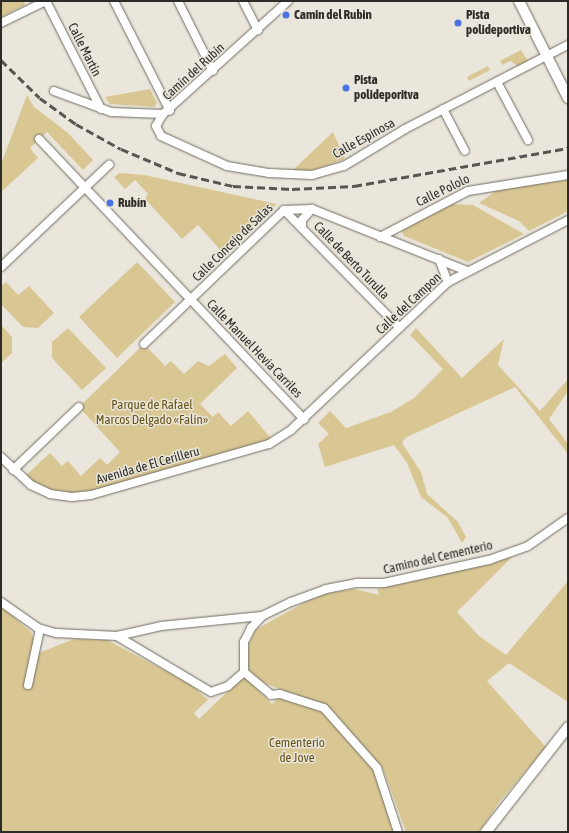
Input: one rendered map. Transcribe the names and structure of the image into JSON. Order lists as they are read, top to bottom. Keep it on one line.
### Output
{"streets":{"street":["Calle Martín","Camín del Rubín","Calle Espinosa","Calle Pololo","Calle Concejo de Salas","Calle de Berto Turulla","Calle del Campon","Calle Manuel Hevia Carriles","Avenida de El Cerilleru","Camino del Cementerio"]},"crossings":[["Calle Martín","Camín del Rubín"],["Camín del Rubín","Calle Espinosa"],["Calle Pololo","Calle Concejo de Salas"],["Calle Concejo de Salas","Calle de Berto Turulla"],["Calle Concejo de Salas","Calle del Campon"],["Calle Concejo de Salas","Calle Manuel Hevia Carriles"],["Calle de Berto Turulla","Calle del Campon"],["Calle del Campon","Calle Manuel Hevia Carriles"],["Calle del Campon","Avenida de El Cerilleru"],["Calle Manuel Hevia Carriles","Avenida de El Cerilleru"]],"parks":["Parque de Rafael Marcos Delgado «Falín»","Cementerio de Jove"],"places":["Camin del Rubin","Pista polideportiva","Pista polideporitva","Rubín"]}
